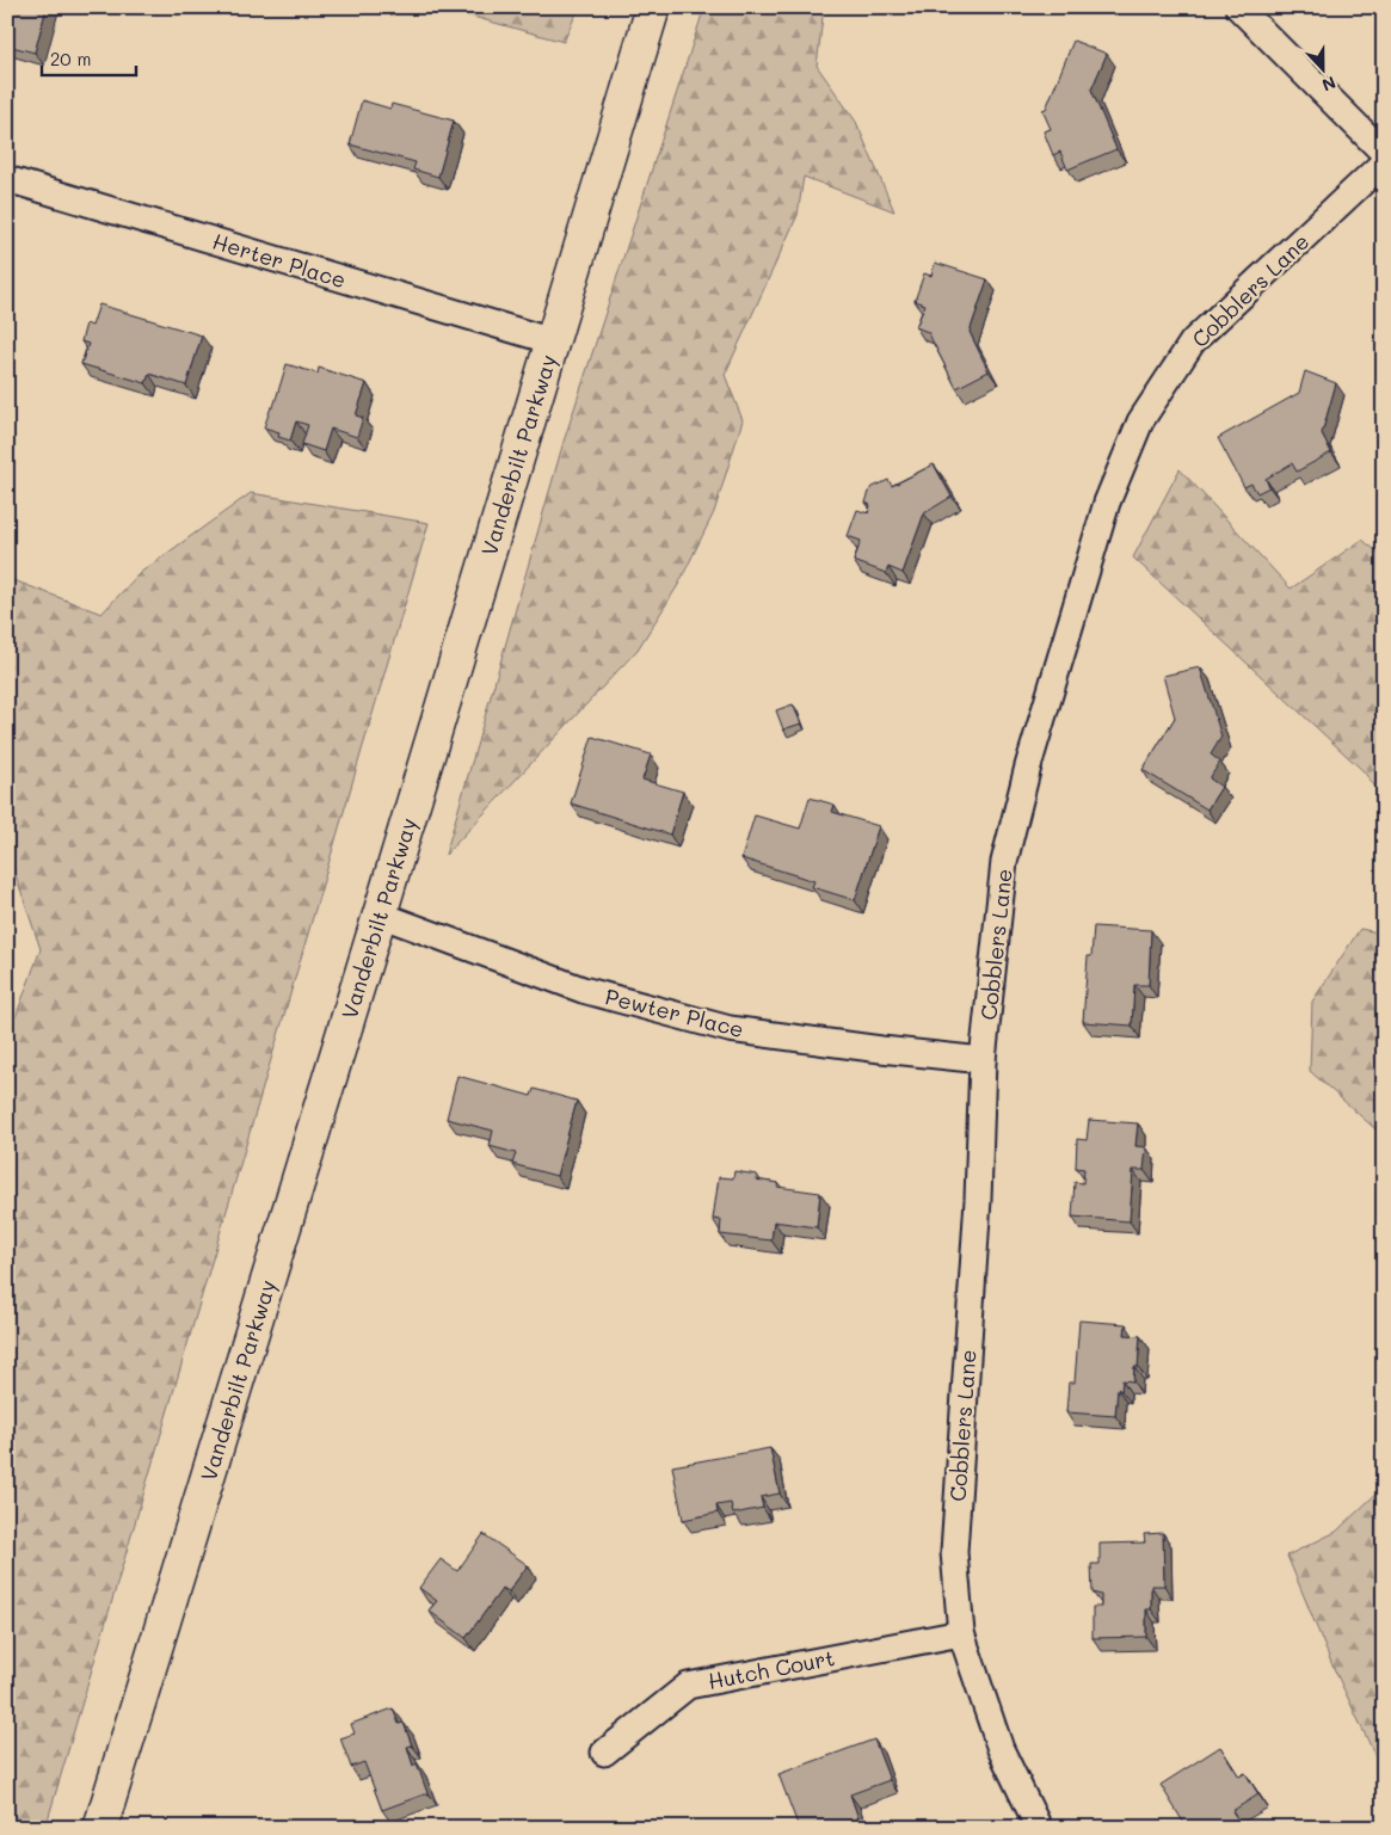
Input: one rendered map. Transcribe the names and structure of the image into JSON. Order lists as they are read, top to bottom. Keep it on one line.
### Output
{"streets":{"main road":["Vanderbilt Parkway"],"street":["Herter Place","Cobblers Lane","Pewter Place","Hutch Court"]},"crossings":[["Herter Place","Vanderbilt Parkway"],["Cobblers Lane","Pewter Place"],["Cobblers Lane","Hutch Court"],["Vanderbilt Parkway","Pewter Place"]],"scale_bar":"20 m","north":"bottom"}
